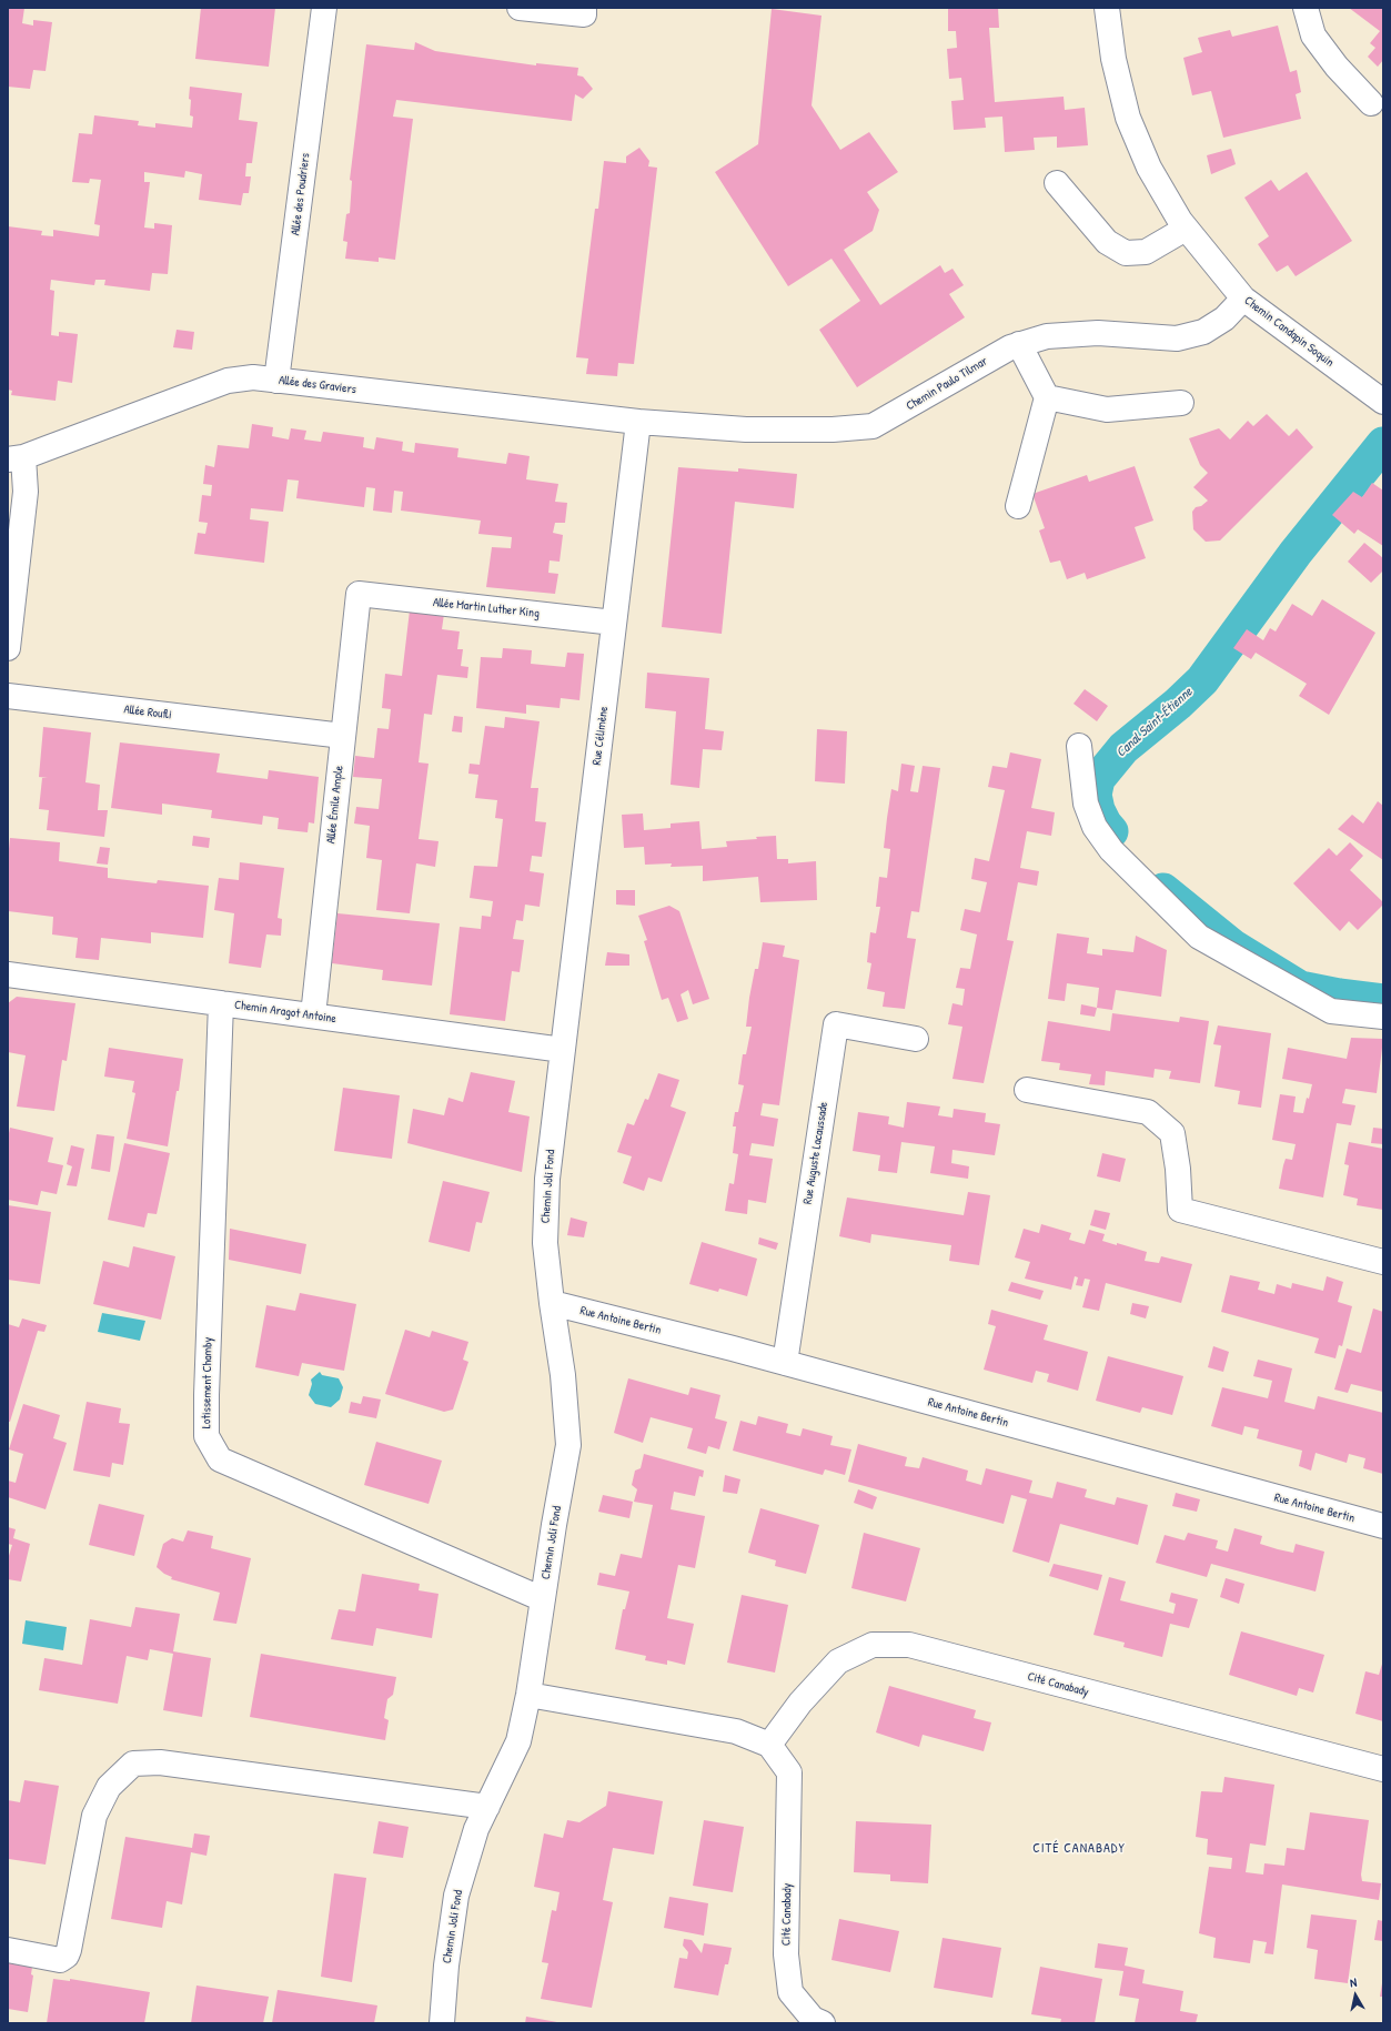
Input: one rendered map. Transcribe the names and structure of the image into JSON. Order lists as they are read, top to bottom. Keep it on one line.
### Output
{"streets":{"street":["Allée des Poudriers","Chemin Candapin Soquin","Chemin Paulo Tilmar","Allée des Graviers","Allée Martin Luther King","Allée Roufli","Rue Célimène","Allée Émile Ample","Chemin Aragot Antoine","Rue Auguste Lacaussade","Chemin Joli Fond","Rue Antoine Bertin","Lotissement Chamby","Cité Canabady"]},"crossings":[["Allée des Poudriers","Allée des Graviers"],["Chemin Candapin Soquin","Chemin Paulo Tilmar"],["Chemin Paulo Tilmar","Allée des Graviers"],["Chemin Paulo Tilmar","Rue Célimène"],["Allée des Graviers","Rue Célimène"],["Allée Martin Luther King","Rue Célimène"],["Allée Martin Luther King","Allée Émile Ample"],["Allée Roufli","Allée Émile Ample"],["Rue Célimène","Chemin Aragot Antoine"],["Rue Célimène","Chemin Joli Fond"],["Allée Émile Ample","Chemin Aragot Antoine"],["Chemin Aragot Antoine","Chemin Joli Fond"],["Chemin Aragot Antoine","Lotissement Chamby"],["Rue Auguste Lacaussade","Rue Antoine Bertin"],["Chemin Joli Fond","Rue Antoine Bertin"],["Chemin Joli Fond","Lotissement Chamby"]],"districts":["CITÉ CANABADY"],"water":["Canal Saint-Étienne"],"north":"top"}
